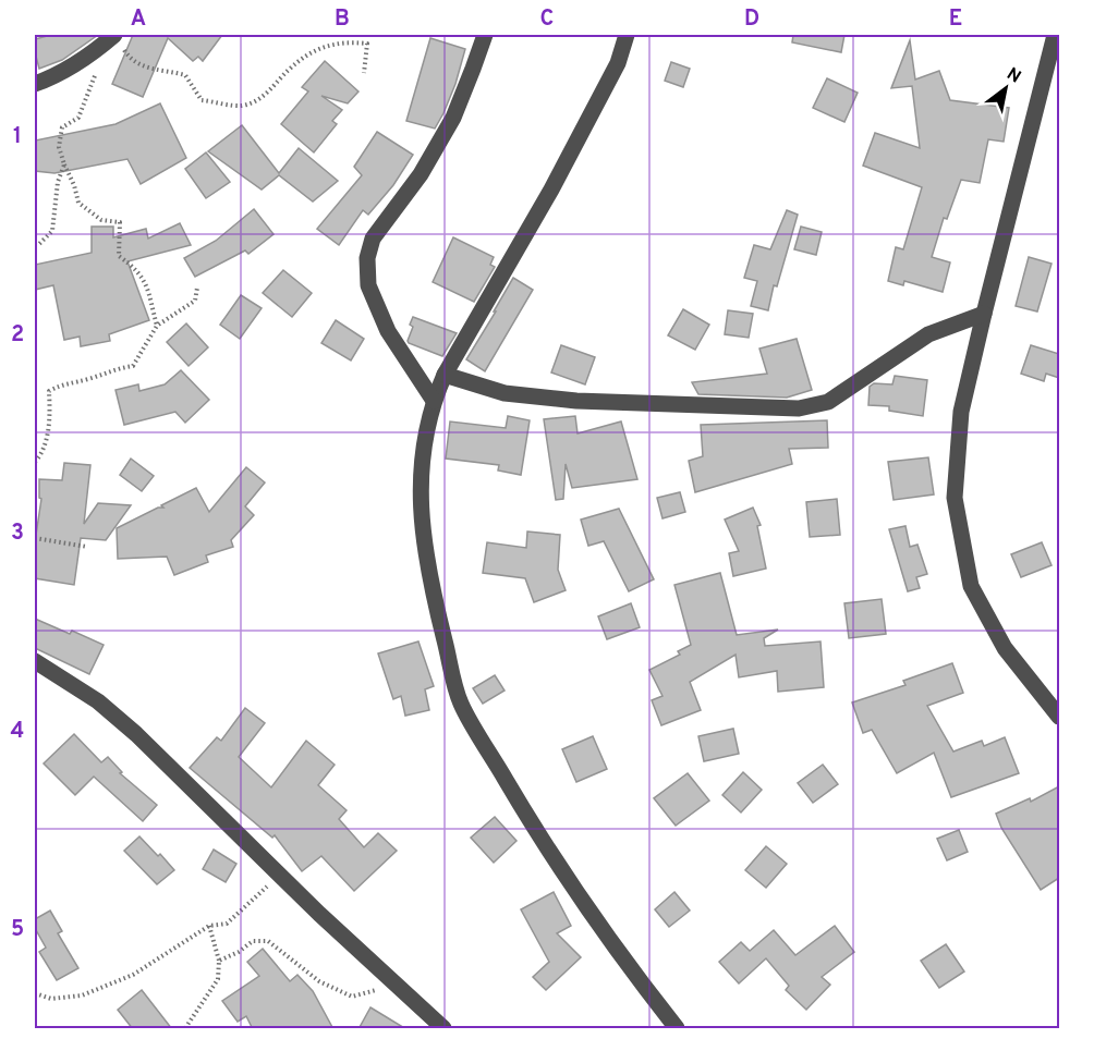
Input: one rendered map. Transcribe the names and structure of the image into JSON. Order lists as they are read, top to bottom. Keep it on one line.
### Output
{"north":"top right","grid":{"columns":["A","B","C","D","E"],"rows":["1","2","3","4","5"]}}
